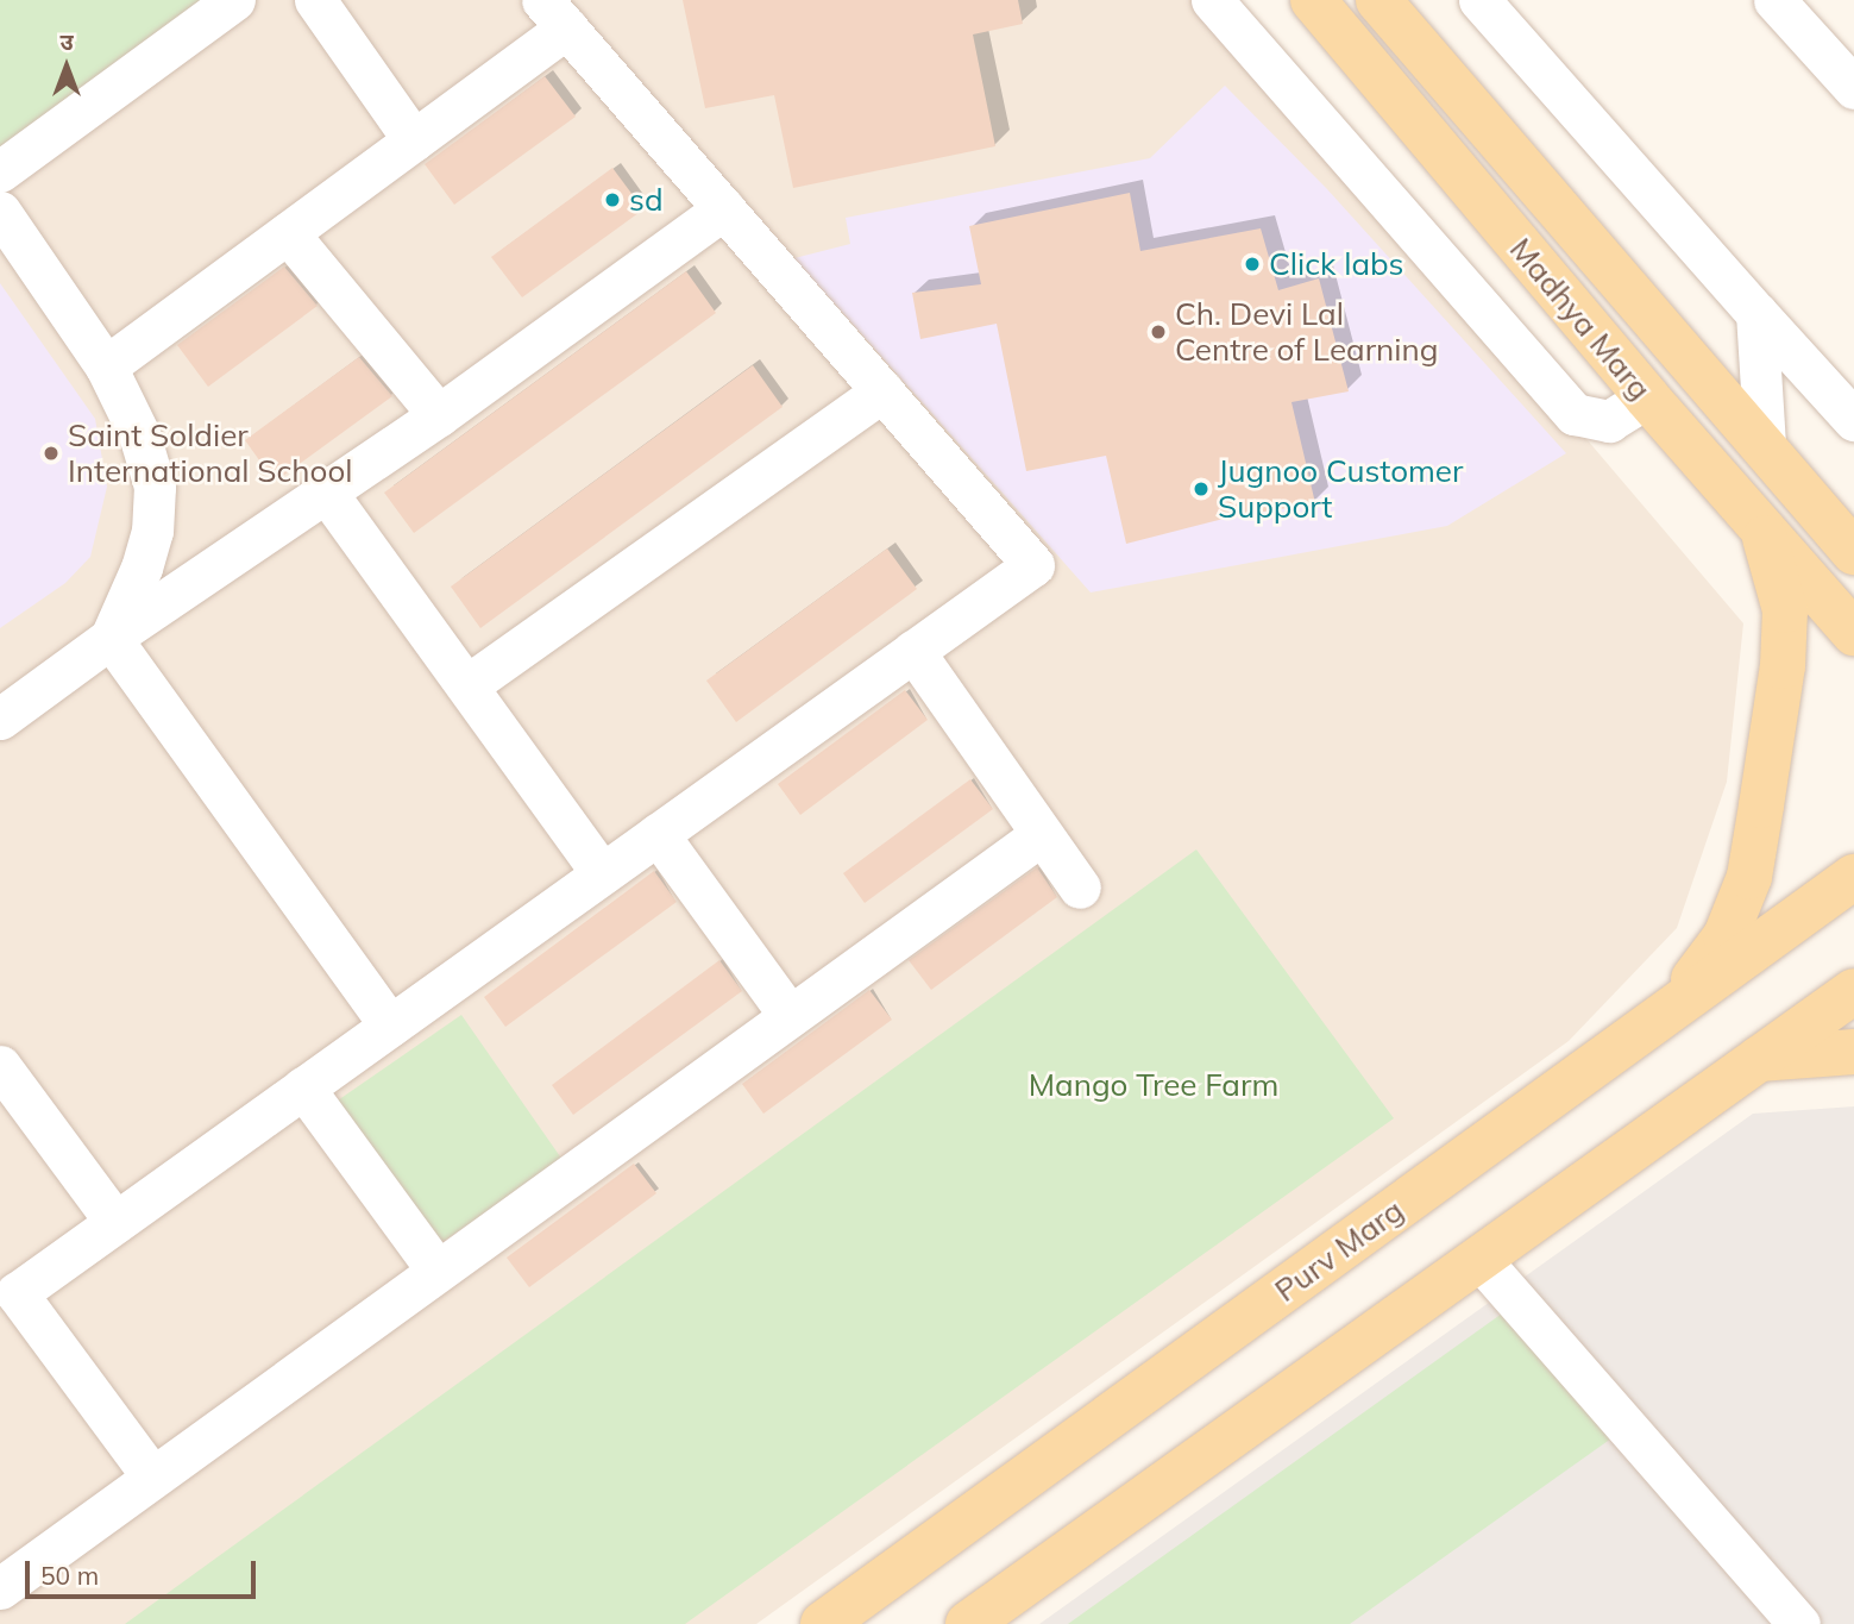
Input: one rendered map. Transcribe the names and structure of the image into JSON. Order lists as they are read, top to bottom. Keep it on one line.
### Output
{"streets":{"main road":["Madhya Marg","Purv Marg"]},"parks":["Mango Tree Farm"],"places":["sd","Click labs","Ch. Devi Lal Centre of Learning","Saint Soldier International School","Jugnoo Customer Support"],"scale_bar":"50 m","north":"top"}
